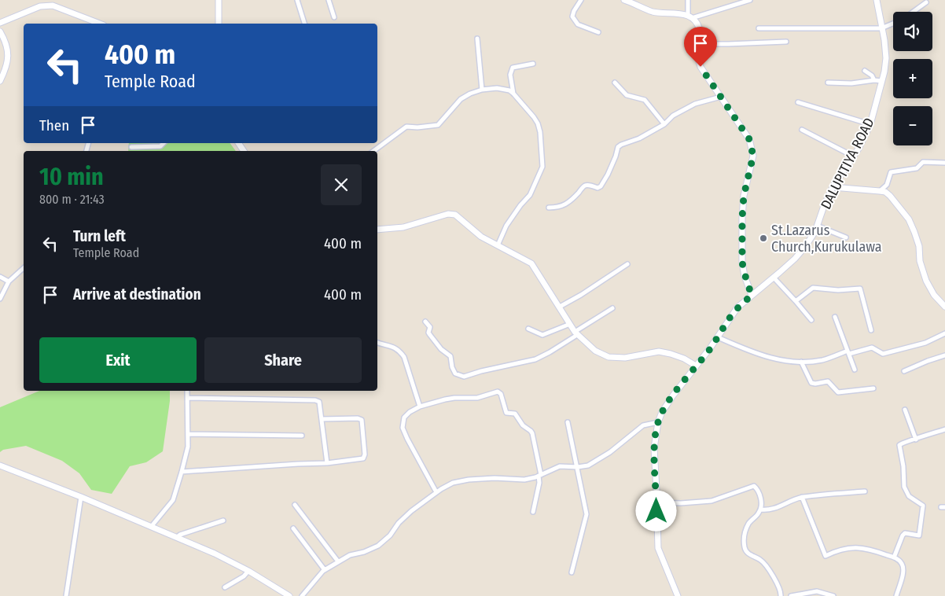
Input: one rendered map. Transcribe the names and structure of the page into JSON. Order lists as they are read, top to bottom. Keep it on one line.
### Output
{"streets":{"street":["DALUPITIYA ROAD"]},"places":["St.Lazarus Church,Kurukulawa"],"page":{"map_buttons":["+","−"],"turn":["400 m","Temple Road"],"then":"Then","heading":["10 min","800 m · 21:43"],"list":[{"name":"Turn left","note":"Temple Road","value":"400 m"},{"name":"Arrive at destination","value":"400 m"}],"buttons":["Exit","Share"]}}
